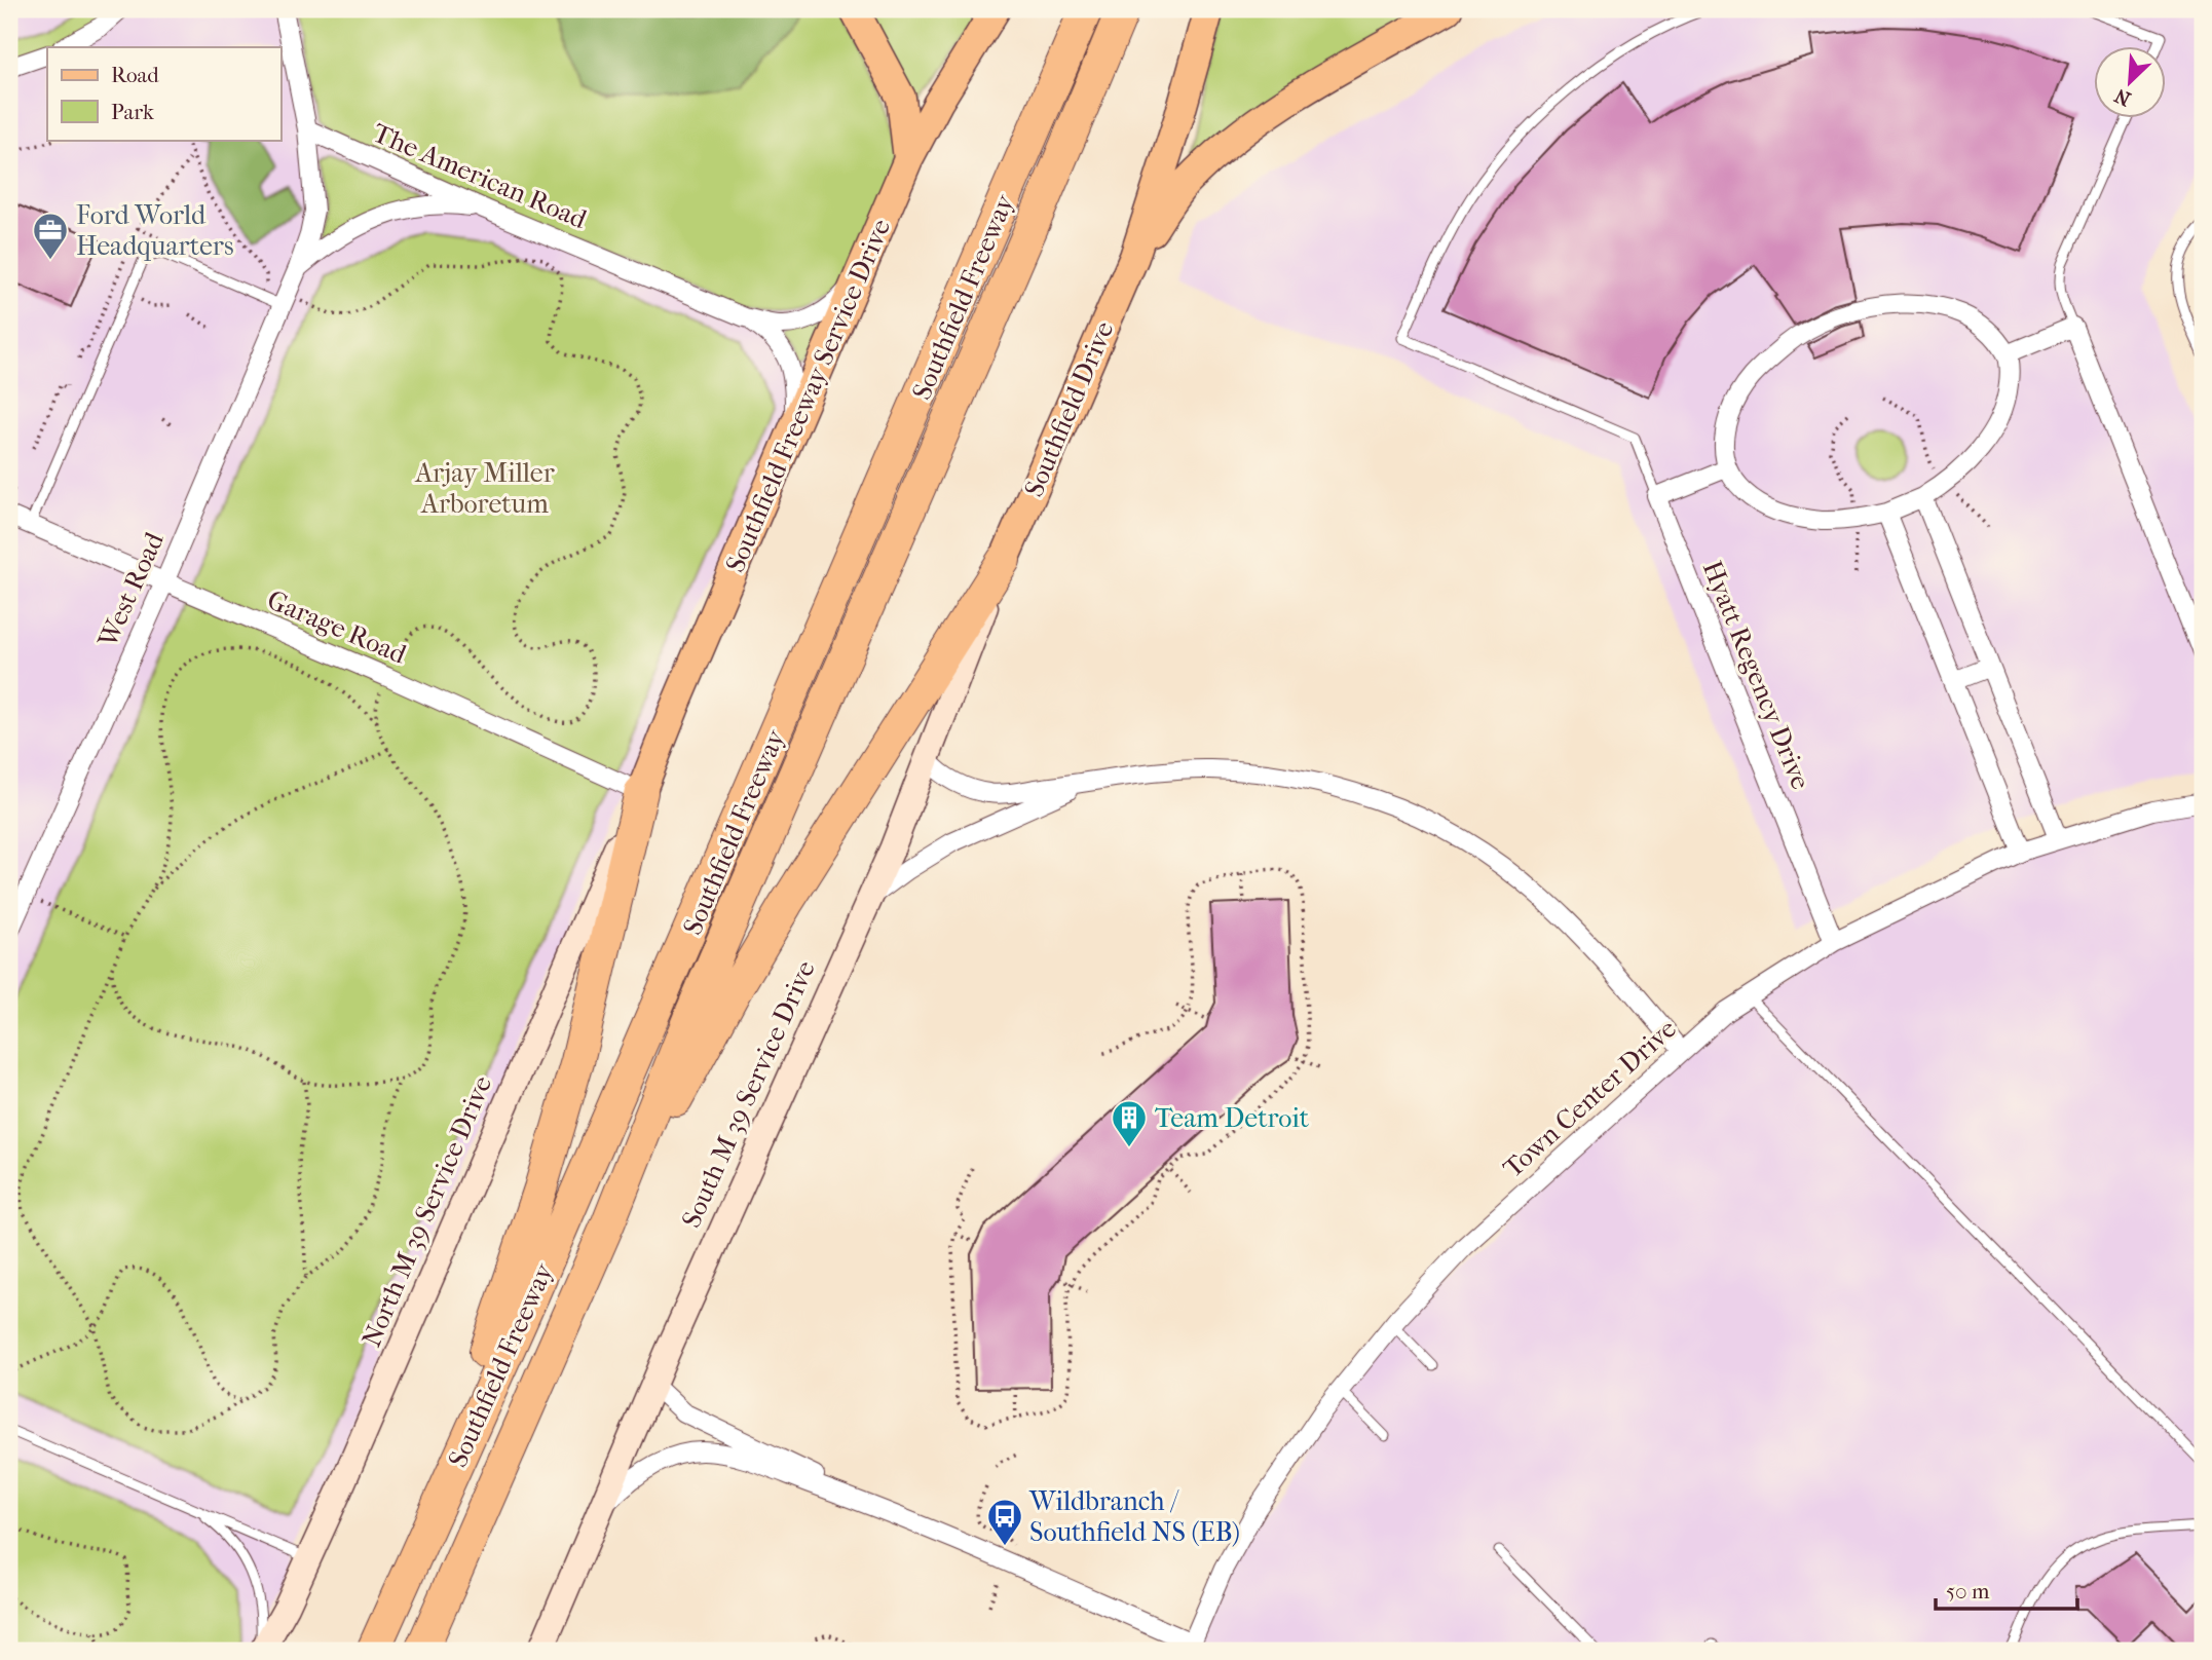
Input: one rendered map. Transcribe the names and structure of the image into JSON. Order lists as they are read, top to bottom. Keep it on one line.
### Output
{"streets":{"highway":["Southfield Freeway"],"main road":["Southfield Freeway Service Drive","Southfield Drive","South M 39 Service Drive","North M 39 Service Drive"],"street":["The American Road","West Road","Garage Road","Hyatt Regency Drive","Town Center Drive"]},"crossings":[["The American Road","Southfield Freeway Service Drive"],["The American Road","West Road"],["Southfield Freeway Service Drive","Garage Road"],["Southfield Freeway Service Drive","North M 39 Service Drive"],["Southfield Drive","South M 39 Service Drive"],["West Road","Garage Road"],["Garage Road","North M 39 Service Drive"],["Hyatt Regency Drive","Town Center Drive"]],"parks":["Arjay Miller Arboretum"],"places":{"office":["Ford World Headquarters"],"building":["Team Detroit"],"bus stop":["Wildbranch / Southfield NS (EB)"]},"legend":["Road","Park"],"scale_bar":"50 m","north":"bottom left"}
